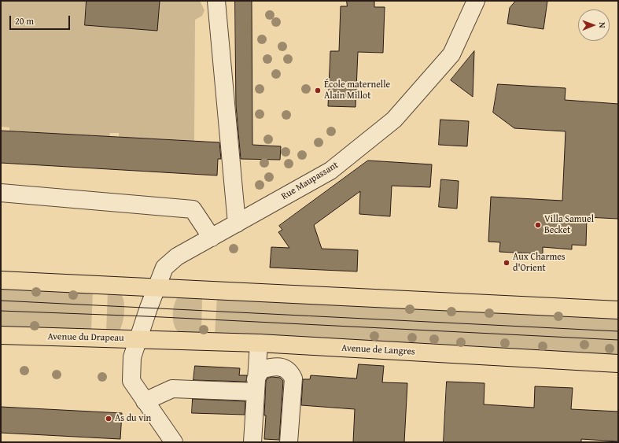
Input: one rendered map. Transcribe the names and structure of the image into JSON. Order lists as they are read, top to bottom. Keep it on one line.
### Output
{"streets":{"main road":["Avenue du Drapeau","Avenue de Langres"],"street":["Rue Maupassant"]},"crossings":[["Rue Maupassant","Avenue du Drapeau"],["Avenue du Drapeau","Avenue de Langres"]],"places":["École maternelle Alain Millot","Villa Samuel Becket","Aux Charmes d'Orient","As du vin"],"scale_bar":"20 m","north":"right"}
